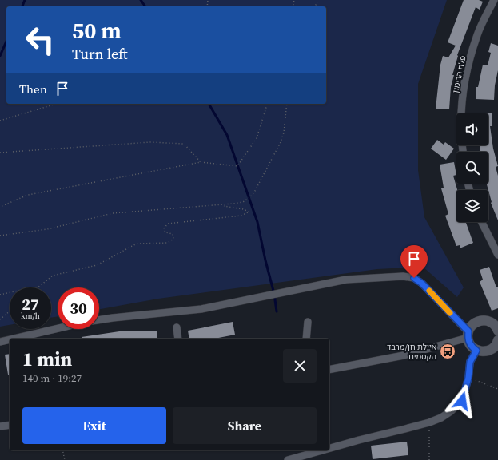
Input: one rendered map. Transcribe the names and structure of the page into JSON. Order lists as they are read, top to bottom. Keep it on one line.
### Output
{"streets":{"street":["פלח הרימון"]},"places":{"bus stop":["איילת חן/מרבד הקסמים"]},"page":{"turn":["50 m","Turn left"],"then":"Then","speed":"27 km/h","limit":"30","heading":["1 min","140 m · 19:27"],"buttons":["Exit","Share"]}}
